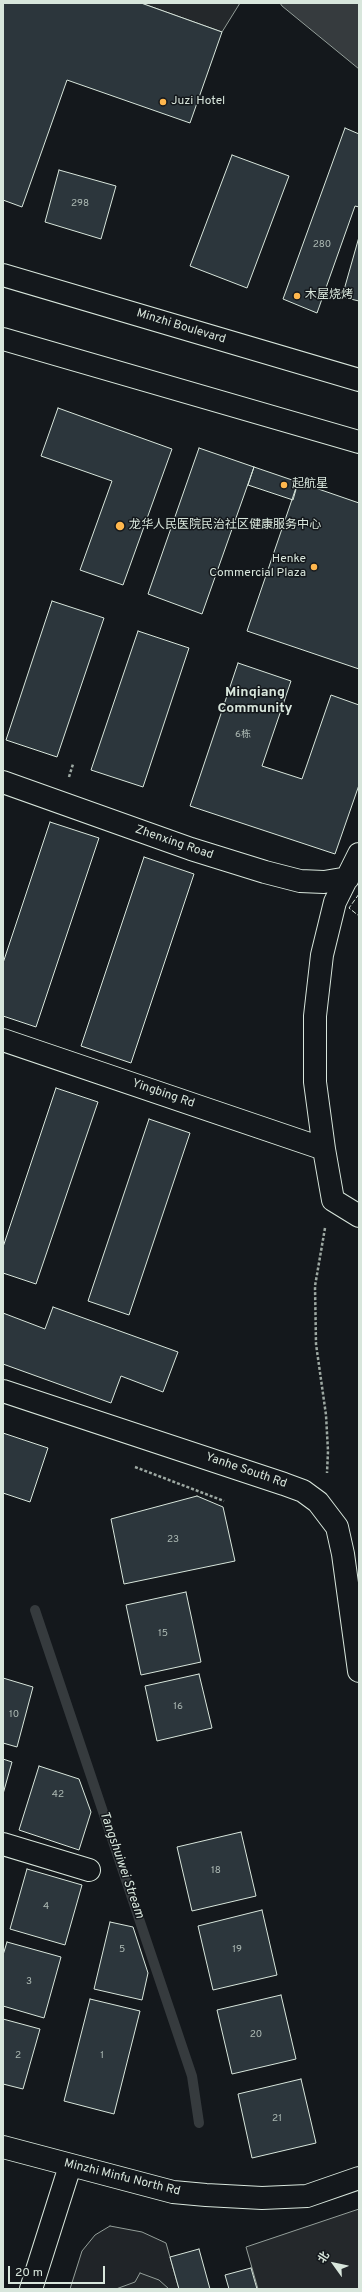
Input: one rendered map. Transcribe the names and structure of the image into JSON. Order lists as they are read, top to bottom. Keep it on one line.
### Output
{"streets":{"street":["Minzhi Boulevard","Zhenxing Road","Yingbing Rd","Yanhe South Rd","Minzhi Minfu North Rd"]},"districts":["Minqiang Community"],"water":["Tangshuiwei Stream"],"places":["Juzi Hotel","木屋烧烤","起航星","龙华人民医院民治社区健康服务中心","Henke Commercial Plaza"],"house_numbers":["298","280","6栋","23","15","16","10","42","18","4","5","19","3","20","2","1","21"],"scale_bar":"20 m","north":"top left"}
